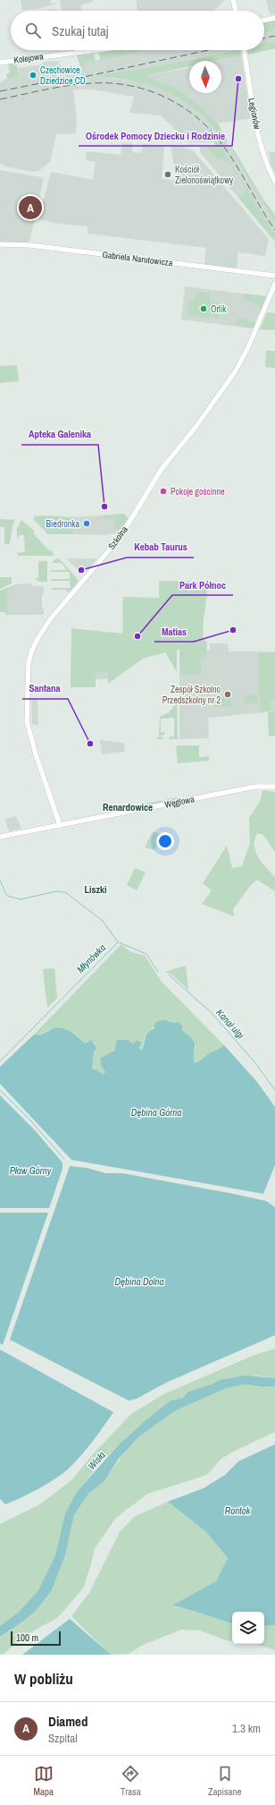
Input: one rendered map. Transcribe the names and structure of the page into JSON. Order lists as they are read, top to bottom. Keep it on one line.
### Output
{"streets":{"street":["Kolejowa","Legionów","Gabriela Narutowicza","Szkolna","Węglowa"]},"crossings":[["Szkolna","Węglowa"]],"districts":["Renardowice","Liszki"],"water":["Młynówka","Kanał ulgi","Dębina Górna","Pław Górny","Dębina Dolna","Wisła","Rontok"],"places":["Czechowice Dziedzice CD","Ośrodek Pomocy Dziecku i Rodzinie","Kościół Zielonoświątkowy","Orlik","Pokoje gościnne","Apteka Galenika","Biedronka","Kebab Taurus","Matias","Park Północ","Zespół Szkolno Przedszkolny nr 2","Santana"],"scale_bar":"100 m","north":"bottom","page":{"search":"Szukaj tutaj","pins":"A","scale":"100 m","heading":"W pobliżu","list":[{"mark":"A","name":"Diamed","note":"Szpital","value":"1.3 km"}],"nav":["Mapa","Trasa","Zapisane"]}}
